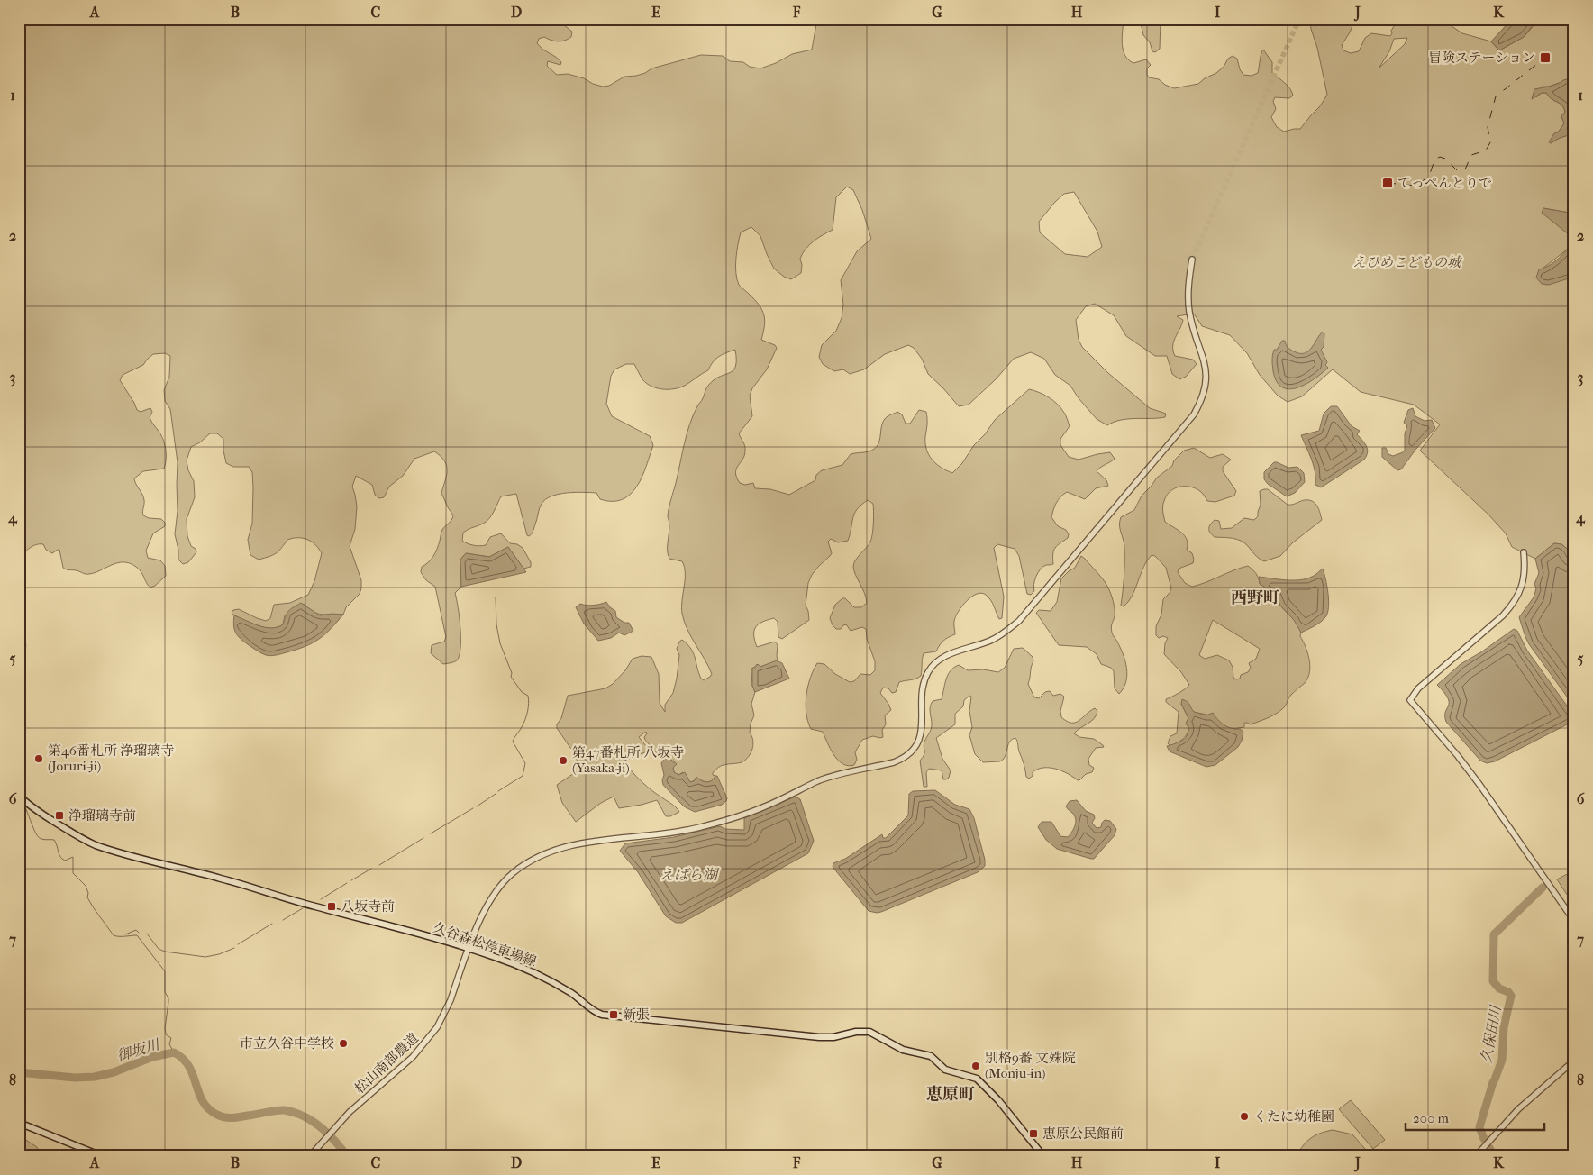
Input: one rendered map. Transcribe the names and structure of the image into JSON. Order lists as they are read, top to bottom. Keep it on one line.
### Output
{"streets":{"main road":["久谷森松停車場線"],"street":["松山南部農道"]},"crossings":[["久谷森松停車場線","松山南部農道"]],"districts":["西野町","恵原町"],"water":["えばら湖","久保田川","御坂川"],"parks":["えひめこどもの城"],"places":{"transit":["冒険ステーション","てっぺんとりで","浄瑠璃寺前","八坂寺前","新張","恵原公民館前"],"other":["第46番札所 浄瑠璃寺 (Joruri-ji)","第47番札所 八坂寺 (Yasaka-ji)","市立久谷中学校","別格9番 文殊院 (Monju-in)","くたに幼稚園"]},"scale_bar":"200 m","grid":{"columns":["A","B","C","D","E","F","G","H","I","J","K"],"rows":["1","2","3","4","5","6","7","8"]}}
